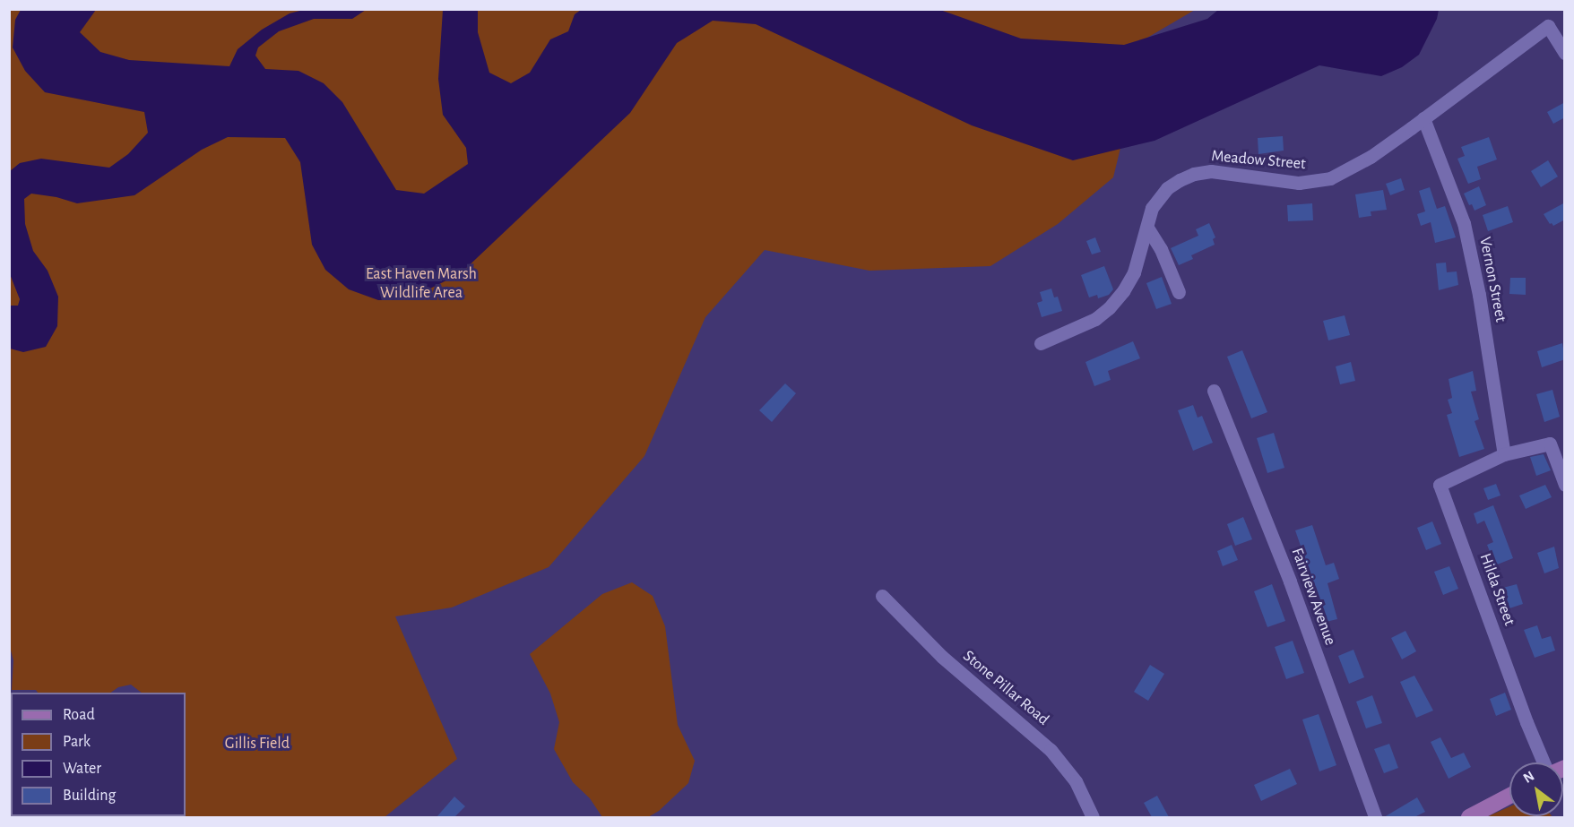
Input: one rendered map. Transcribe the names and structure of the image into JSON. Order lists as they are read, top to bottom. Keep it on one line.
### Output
{"streets":{"street":["Meadow Street","Vernon Street","Hilda Street","Fairview Avenue","Stone Pillar Road"]},"crossings":[["Meadow Street","Vernon Street"],["Vernon Street","Hilda Street"]],"parks":["East Haven Marsh Wildlife Area","Gillis Field"],"legend":["Road","Park","Water","Building"],"north":"top left"}
